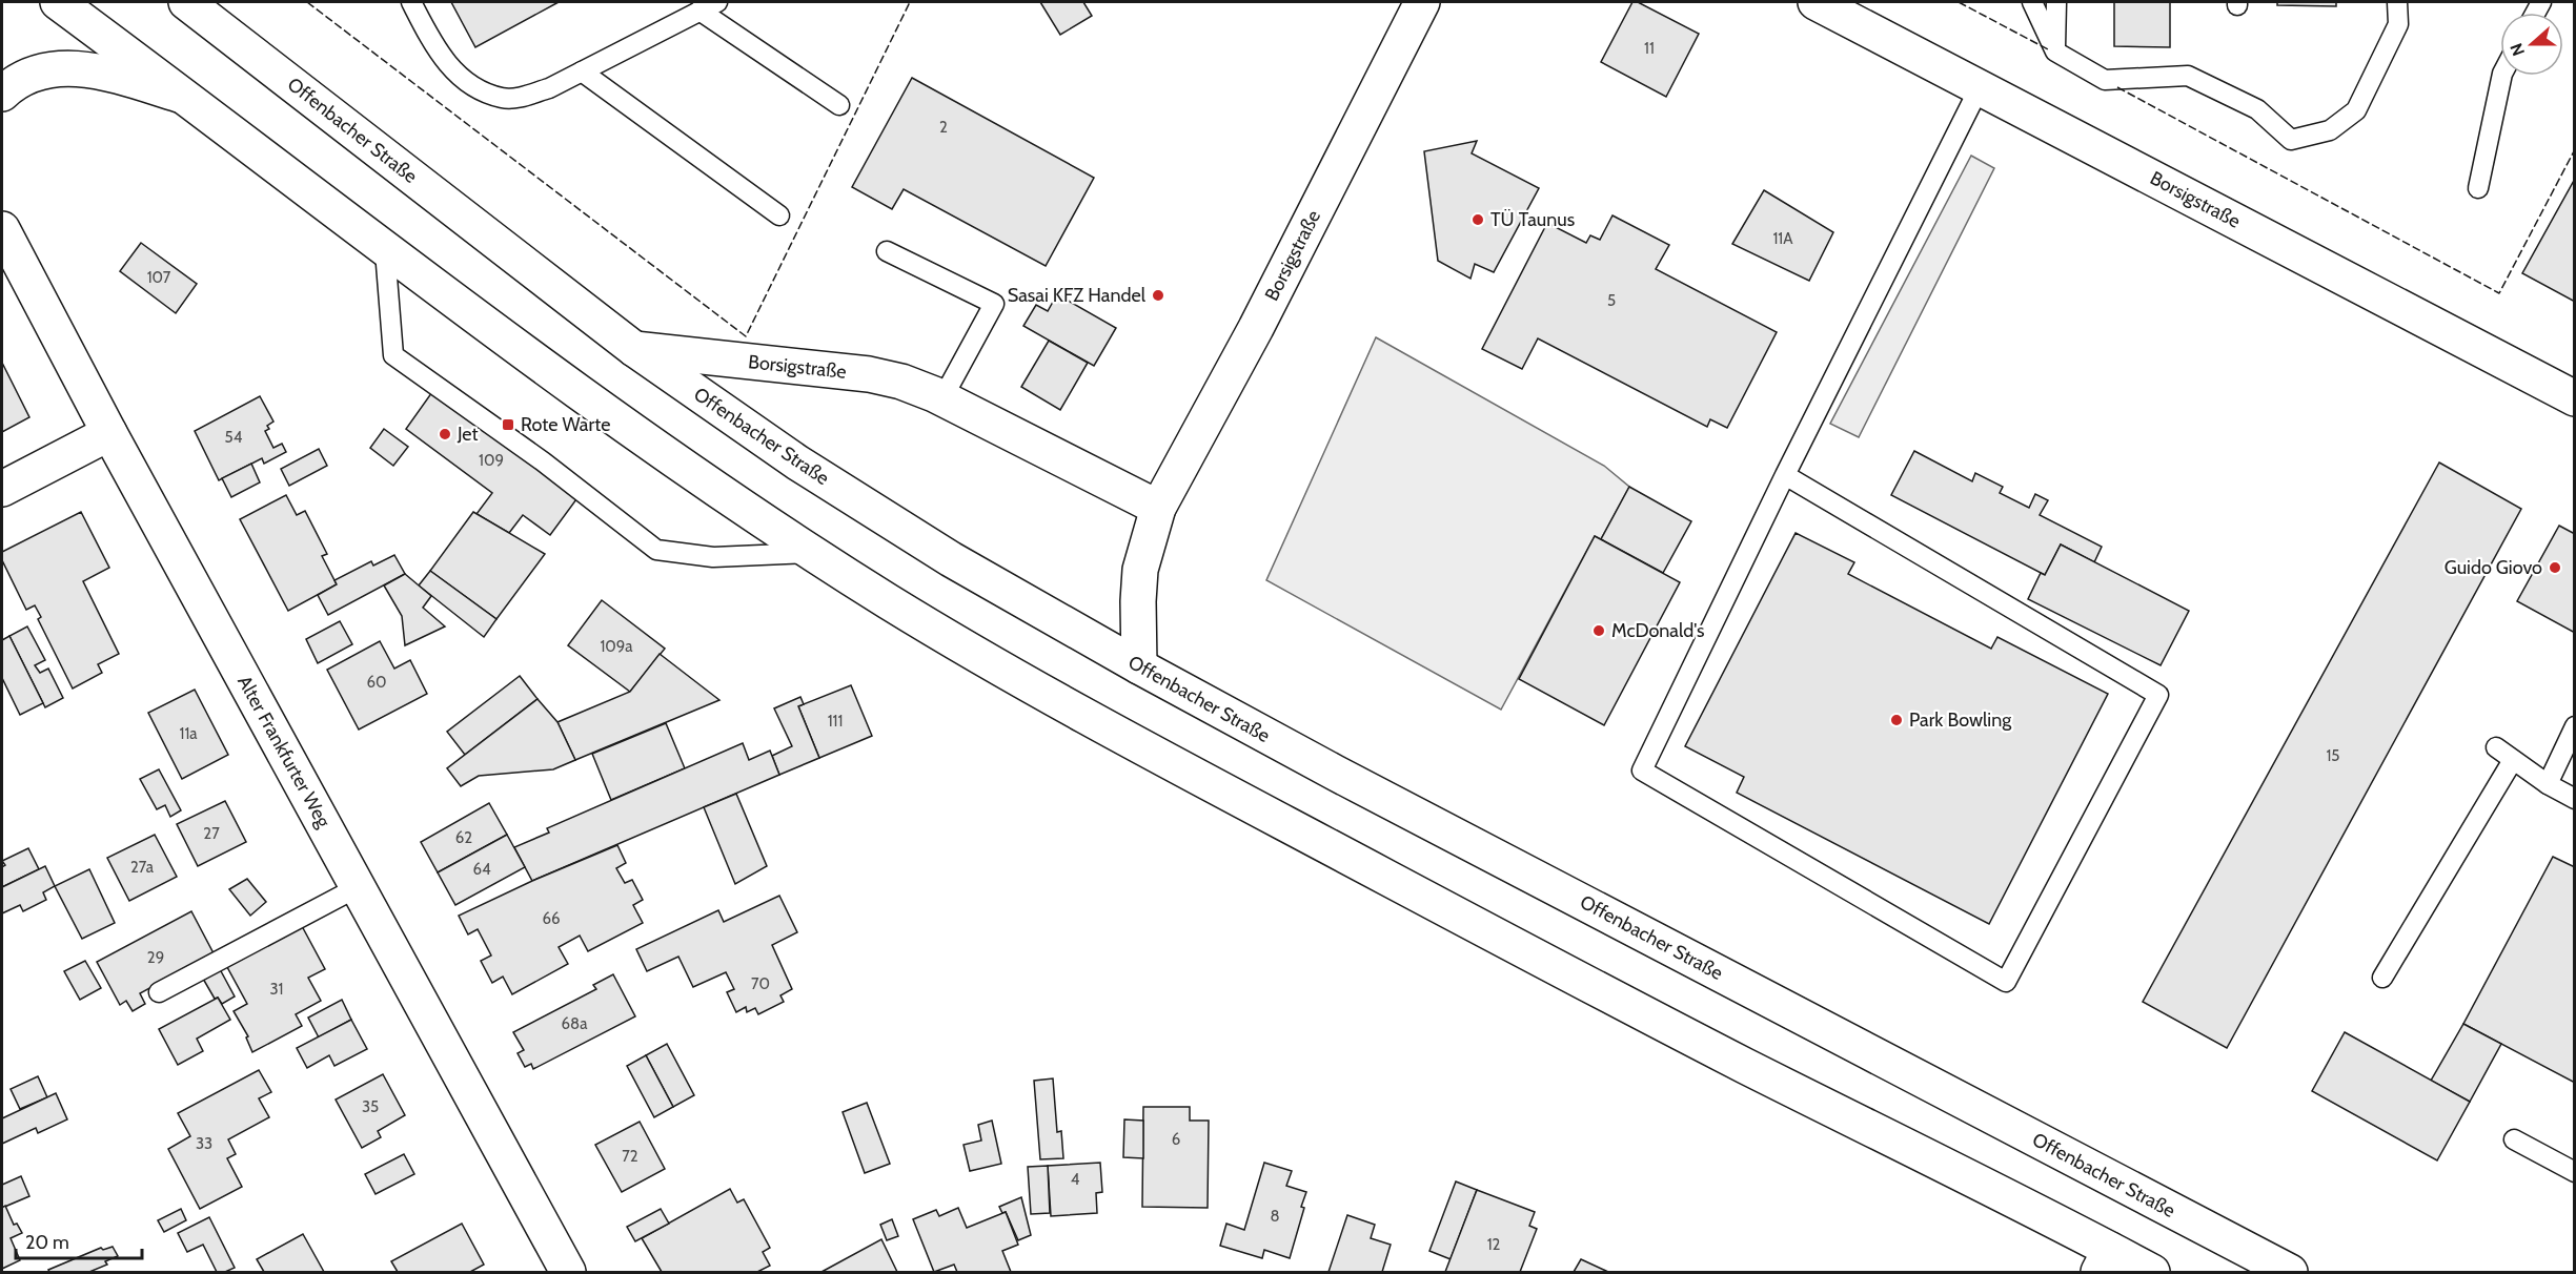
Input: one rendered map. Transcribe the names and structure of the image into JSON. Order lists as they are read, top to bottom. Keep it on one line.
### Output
{"streets":{"main road":["Offenbacher Straße","Borsigstraße","Alter Frankfurter Weg"]},"crossings":[["Offenbacher Straße","Borsigstraße"]],"places":{"other":["TÜ Taunus","Sasai KFZ Handel","Jet","Guido Giovo","McDonald's","Park Bowling"],"transit":["Rote Warte"]},"house_numbers":["11","2","11A","107","5","54","109","109a","60","111","11a","15","27","62","27a","64","66","29","70","31","68a","35","6","33","72","4","8","12"],"scale_bar":"20 m","north":"left"}
